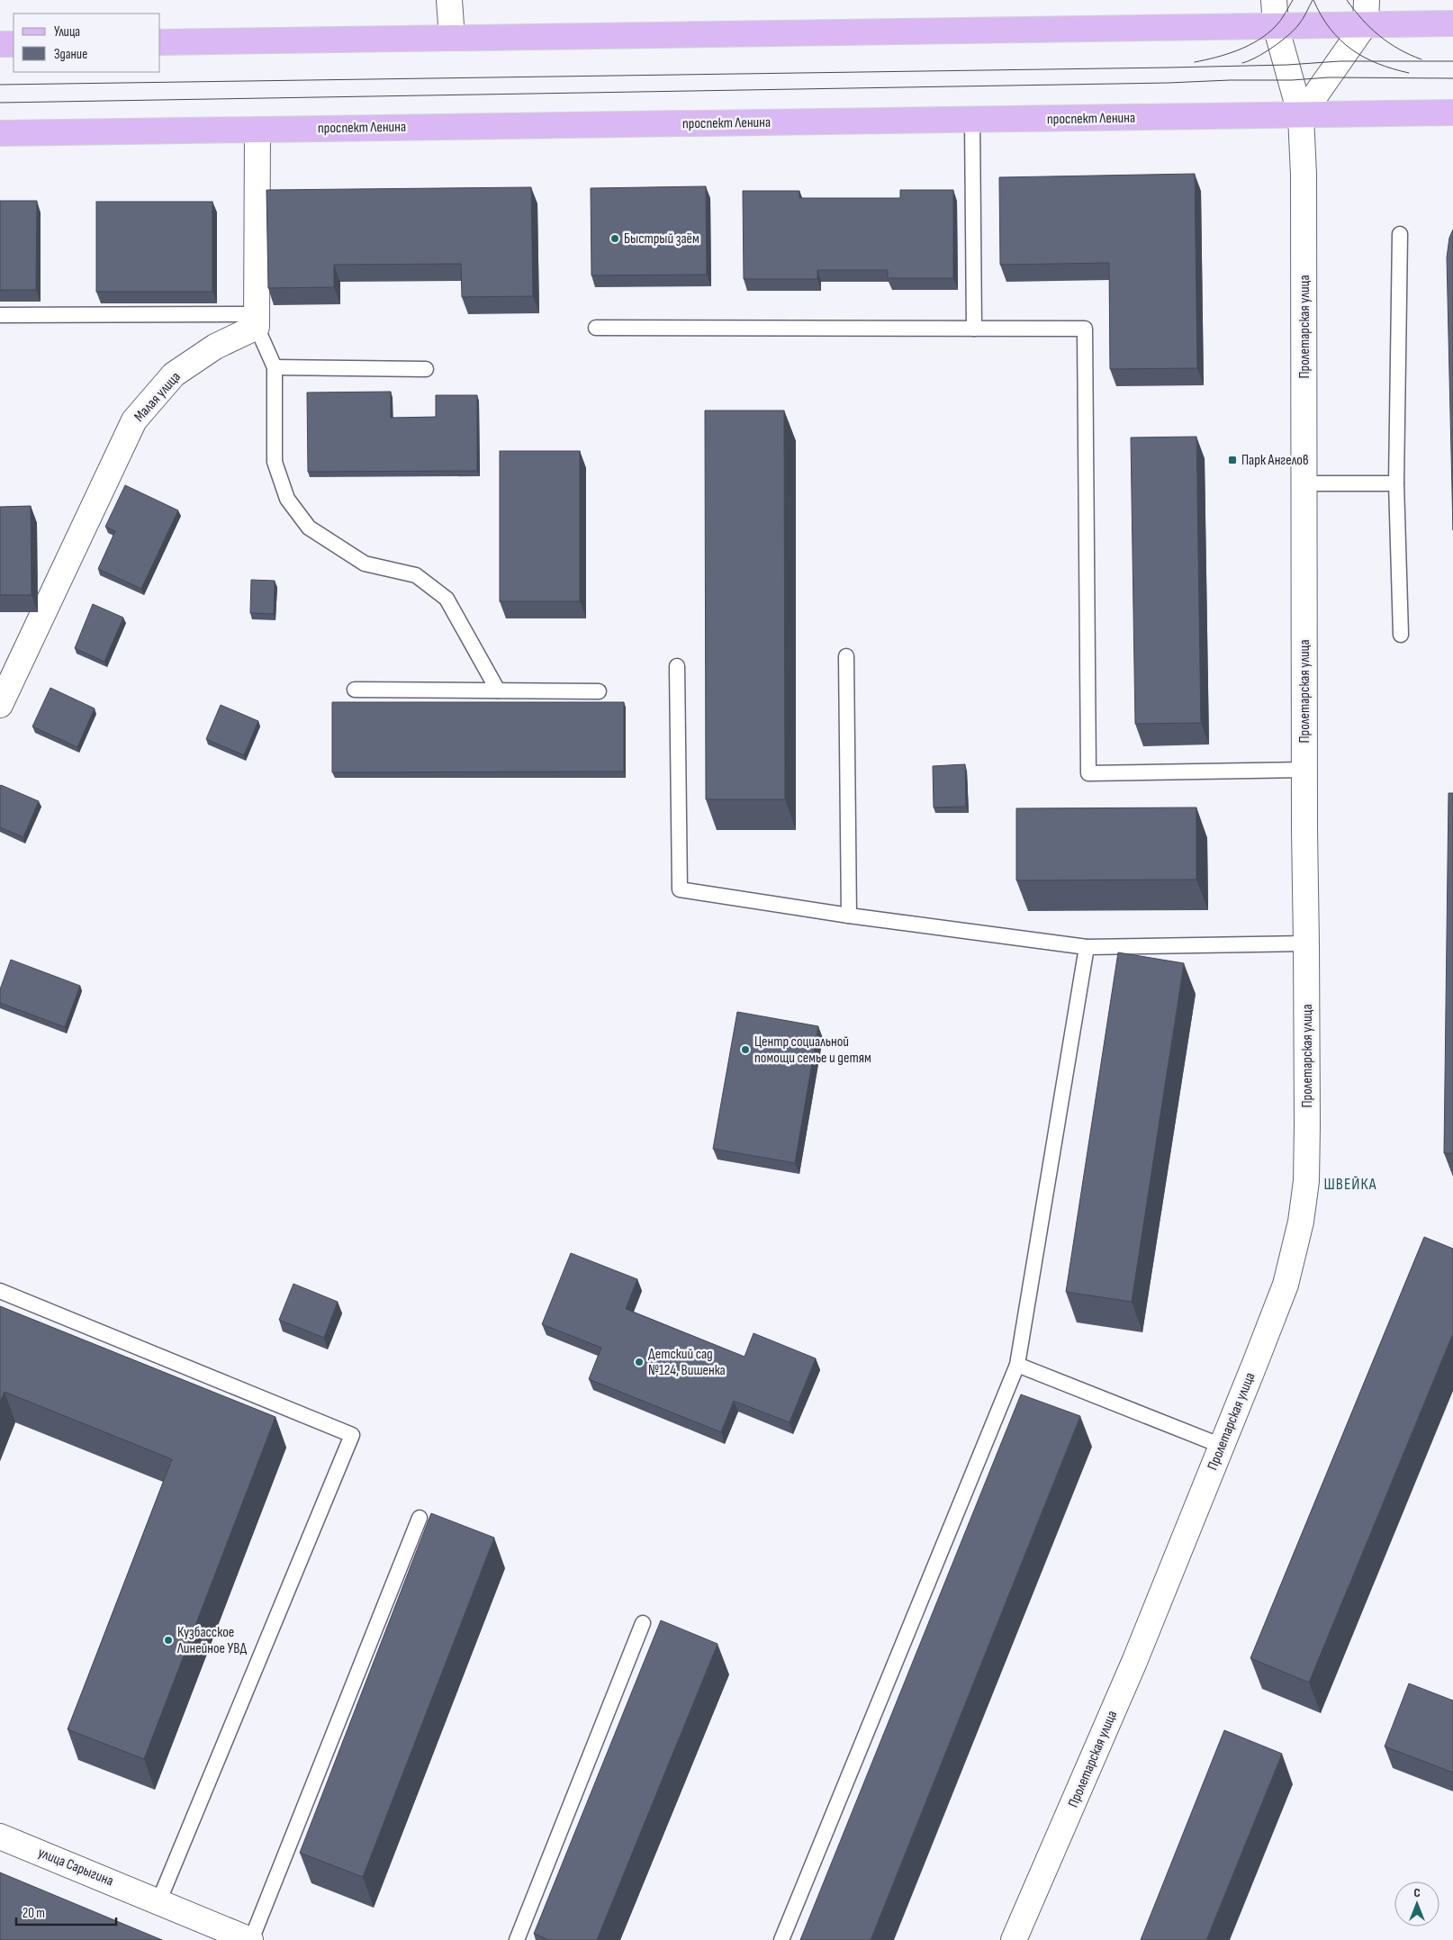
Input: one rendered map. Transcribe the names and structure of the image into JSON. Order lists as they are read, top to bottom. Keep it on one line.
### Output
{"streets":{"main road":["проспект Ленина"],"street":["Пролетарская улица","Малая улица","улица Сарыгина"]},"crossings":[["проспект Ленина","Пролетарская улица"]],"districts":["ШВЕЙКА"],"places":{"other":["Быстрый заём","Центр социальной помощи семье и детям","Детский сад №124, Вишенка","Кузбасское Линейное УВД"],"transit":["Парк Ангелов"]},"legend":["Улица","Здание"],"scale_bar":"20 m","north":"top"}
